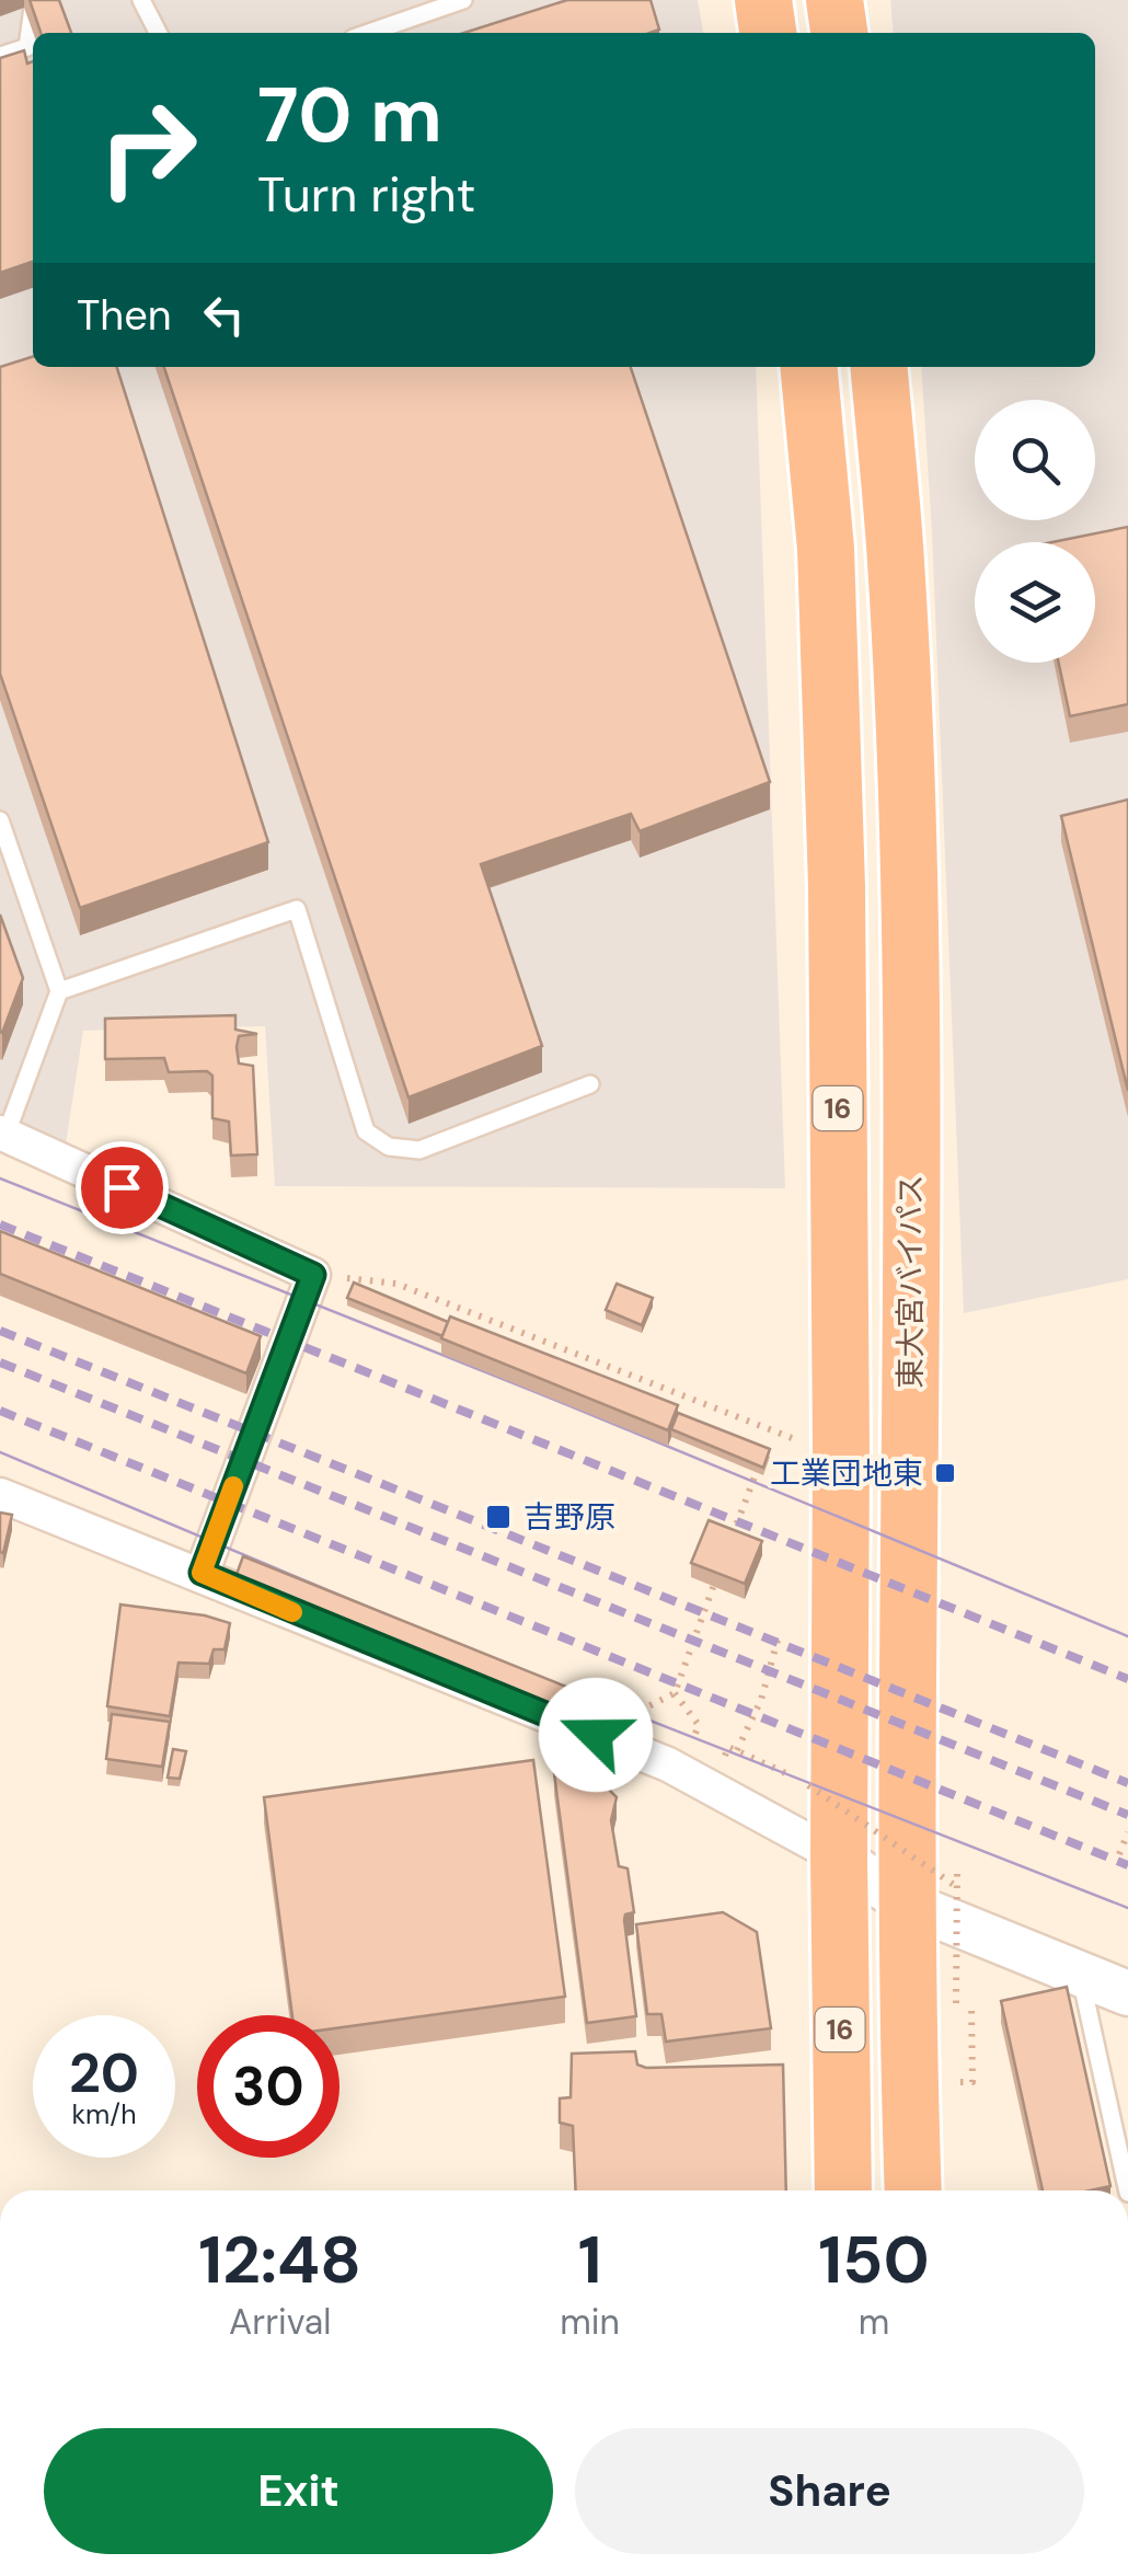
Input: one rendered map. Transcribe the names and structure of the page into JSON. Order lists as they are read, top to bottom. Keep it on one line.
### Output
{"streets":{"highway":["16","東大宮バイパス"]},"places":{"transit":["工業団地東","吉野原"]},"page":{"turn":["70 m","Turn right"],"then":"Then","speed":"20 km/h","limit":"30","eta":["12:48","Arrival","1","min","150","m"],"buttons":["Exit","Share"]}}
